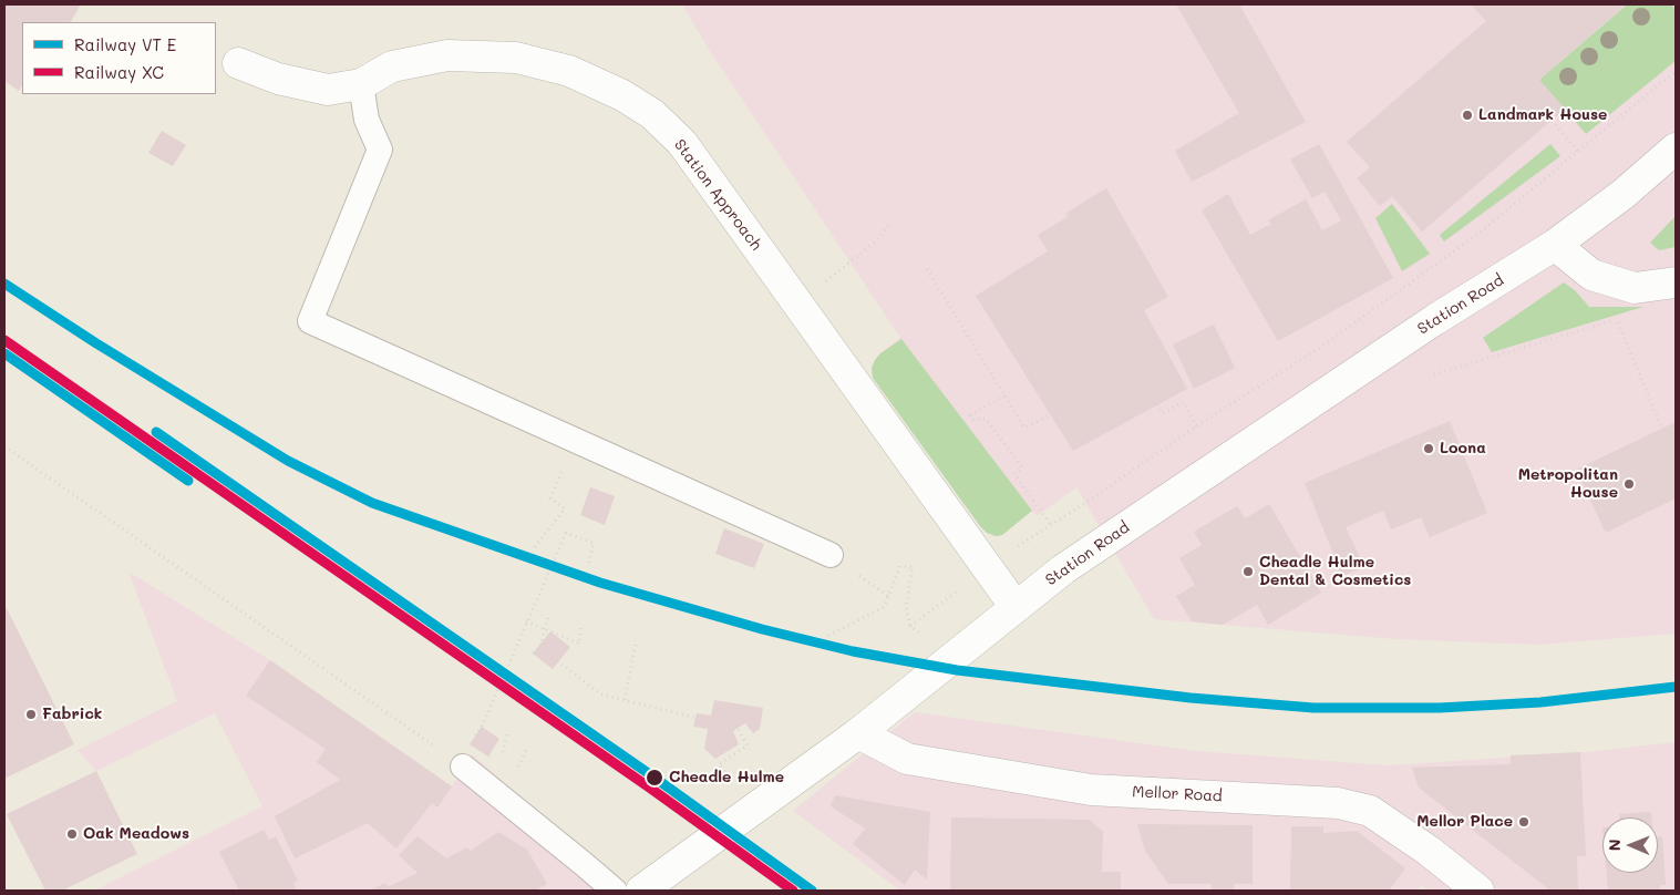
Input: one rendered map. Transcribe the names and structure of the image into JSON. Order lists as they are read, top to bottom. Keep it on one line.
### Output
{"streets":{"street":["Station Approach","Station Road","Mellor Road"]},"crossings":[["Station Approach","Station Road"],["Station Road","Mellor Road"]],"places":["Landmark House","Loona","Metropolitan House","Cheadle Hulme Dental & Cosmetics","Fabrick","Cheadle Hulme","Mellor Place","Oak Meadows"],"lines":["rail line XC"],"legend":["Railway VT E","Railway XC"],"north":"left"}
